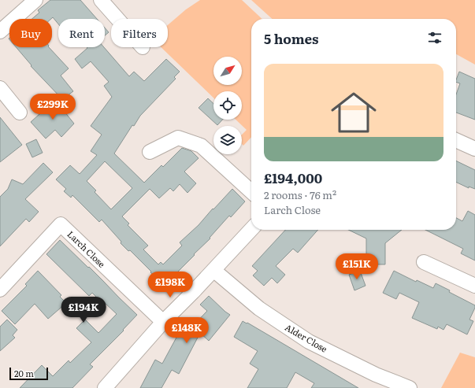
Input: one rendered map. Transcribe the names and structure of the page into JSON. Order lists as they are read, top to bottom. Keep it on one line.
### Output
{"streets":{"street":["Larch Close","Alder Close"]},"scale_bar":"20 m","north":"top right","page":{"chip":["Buy","Rent","Filters"],"heading":"5 homes","list":[{"name":"£194,000","note":"2 rooms · 76 m² · Larch Close"}],"price":["£299K","£151K","£198K","£194K","£148K"],"scale":"20 m"}}
